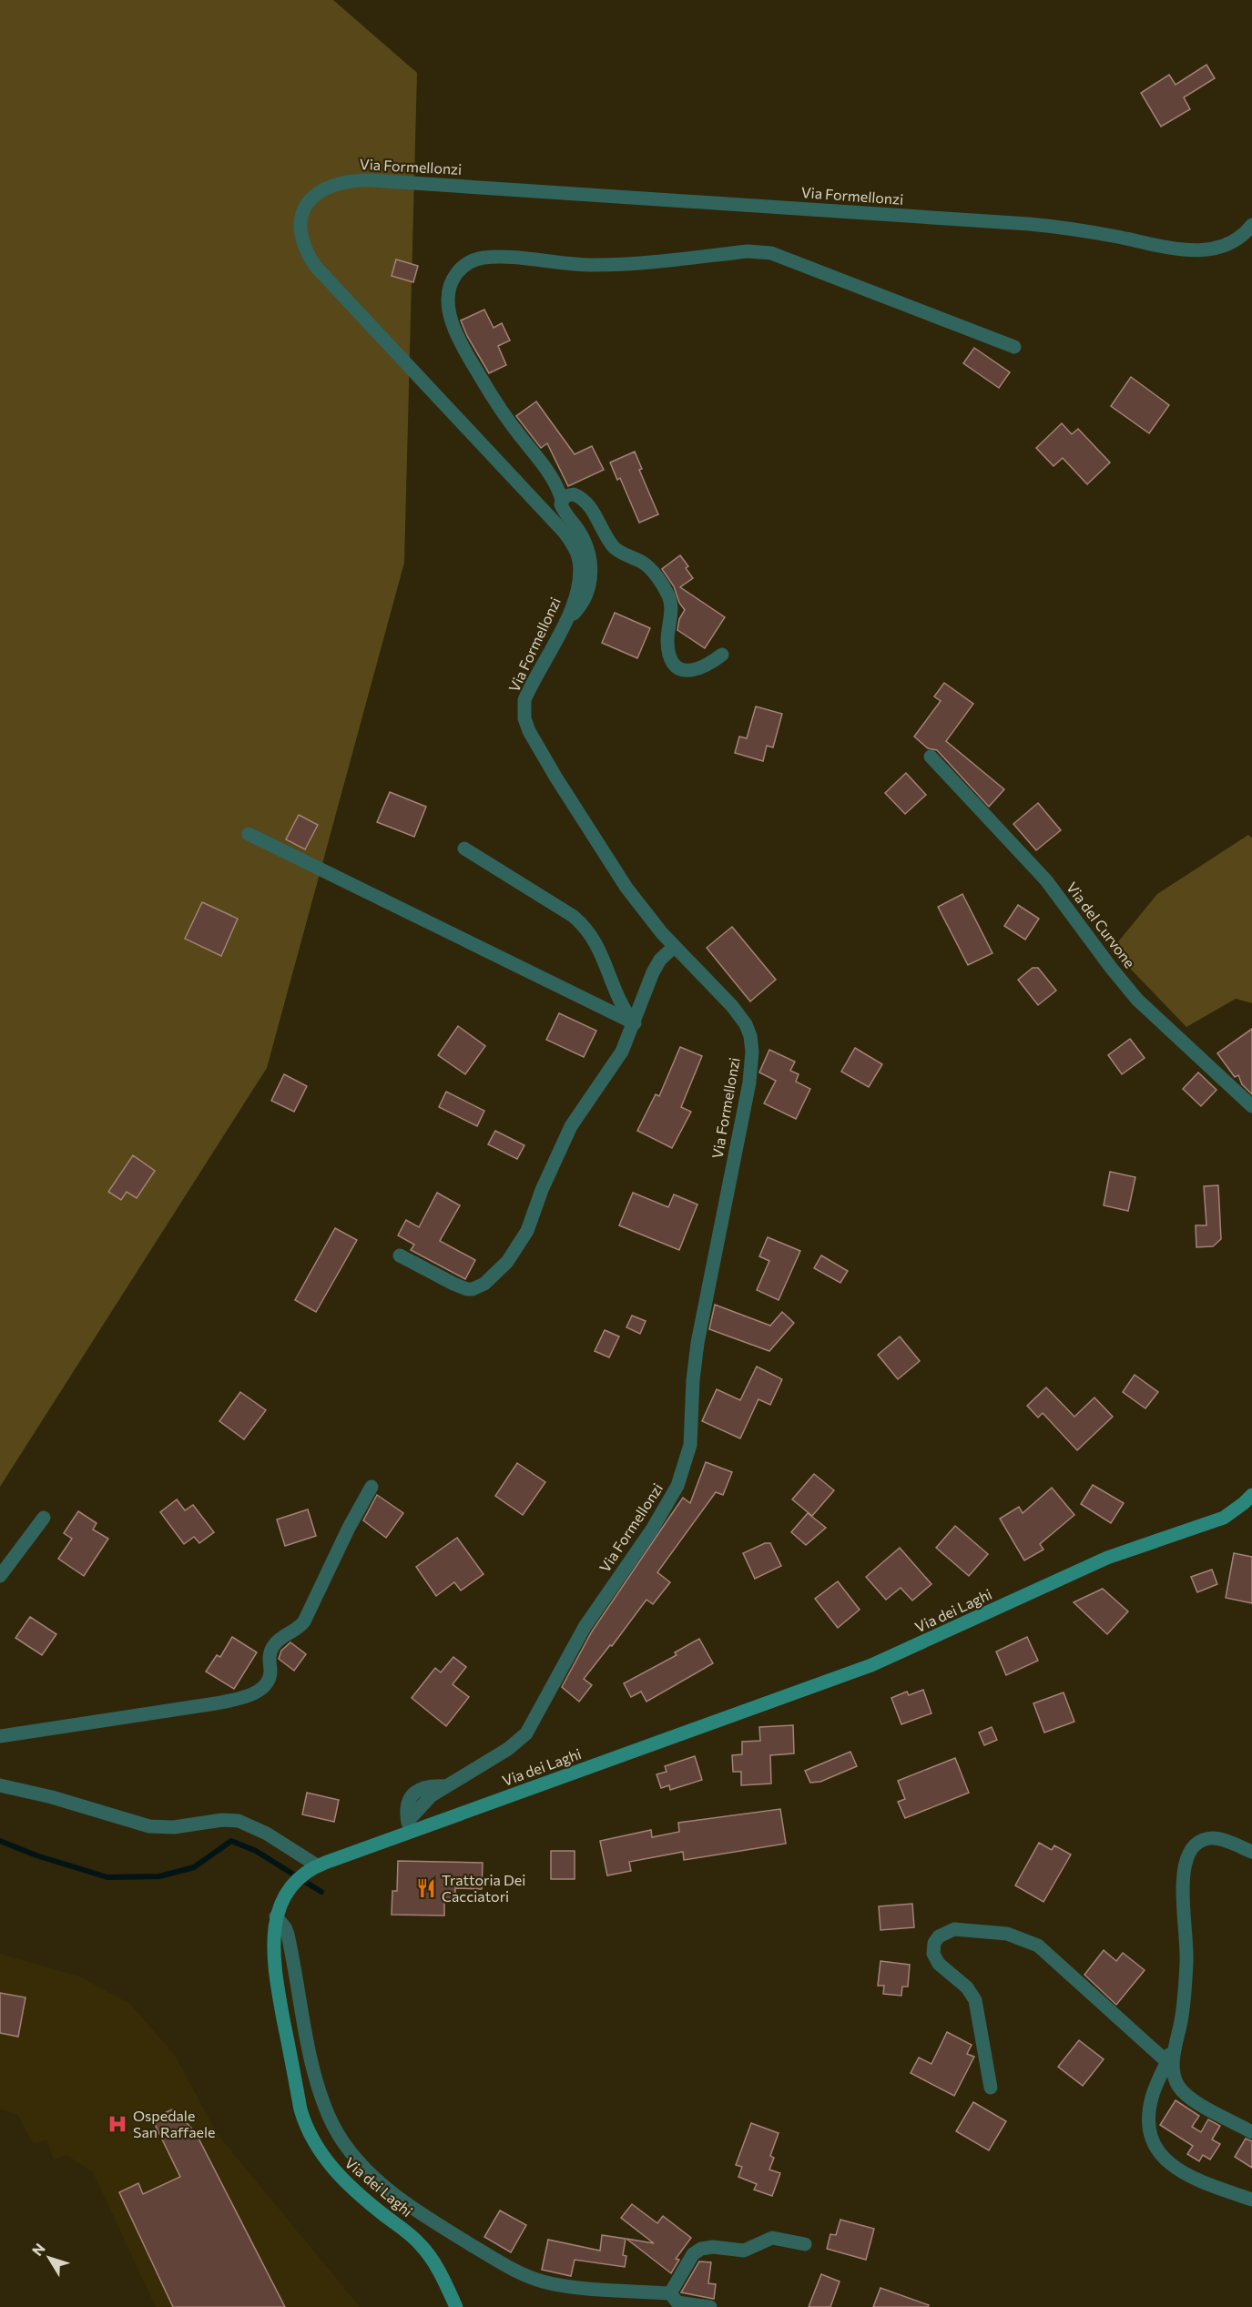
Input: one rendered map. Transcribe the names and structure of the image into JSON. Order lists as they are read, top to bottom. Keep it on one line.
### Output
{"streets":{"main road":["Via dei Laghi"],"street":["Via Formellonzi","Via del Curvone"]},"crossings":[["Via Formellonzi","Via dei Laghi"]],"places":{"restaurant":["Trattoria Dei Cacciatori"],"hospital":["Ospedale San Raffaele"]},"north":"top left"}
